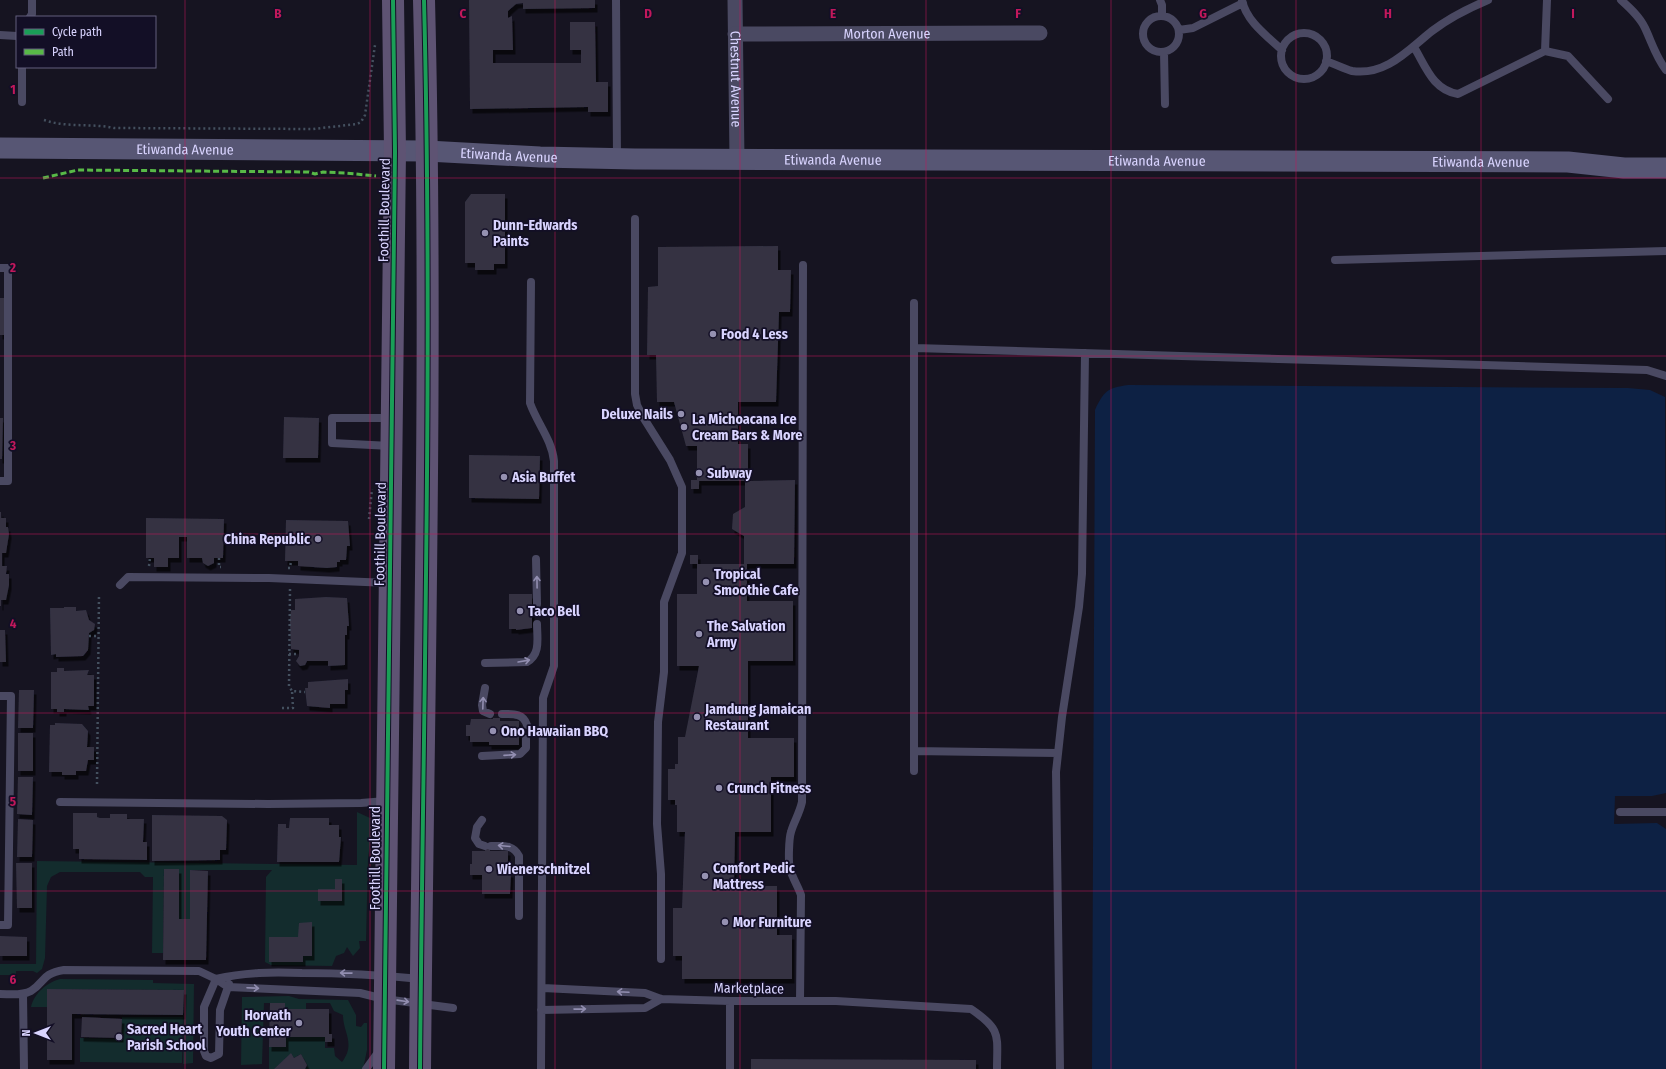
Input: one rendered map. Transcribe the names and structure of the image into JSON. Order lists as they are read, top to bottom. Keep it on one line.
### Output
{"streets":{"main road":["Etiwanda Avenue","Foothill Boulevard"],"street":["Morton Avenue","Chestnut Avenue"],"lane":["Marketplace"]},"crossings":[["Morton Avenue","Chestnut Avenue"],["Chestnut Avenue","Etiwanda Avenue"],["Etiwanda Avenue","Foothill Boulevard"]],"places":["Dunn-Edwards Paints","Food 4 Less","Deluxe Nails","La Michoacana Ice Cream Bars & More","Subway","Asia Buffet","China Republic","Tropical Smoothie Cafe","Taco Bell","The Salvation Army","Jamdung Jamaican Restaurant","Ono Hawaiian BBQ","Crunch Fitness","Wienerschnitzel","Comfort Pedic Mattress","Mor Furniture","Horvath Youth Center","Sacred Heart Parish School"],"legend":["Cycle path","Path"],"north":"left","grid":{"columns":["B","C","D","E","F","G","H","I"],"rows":["1","2","3","4","5","6"]}}
